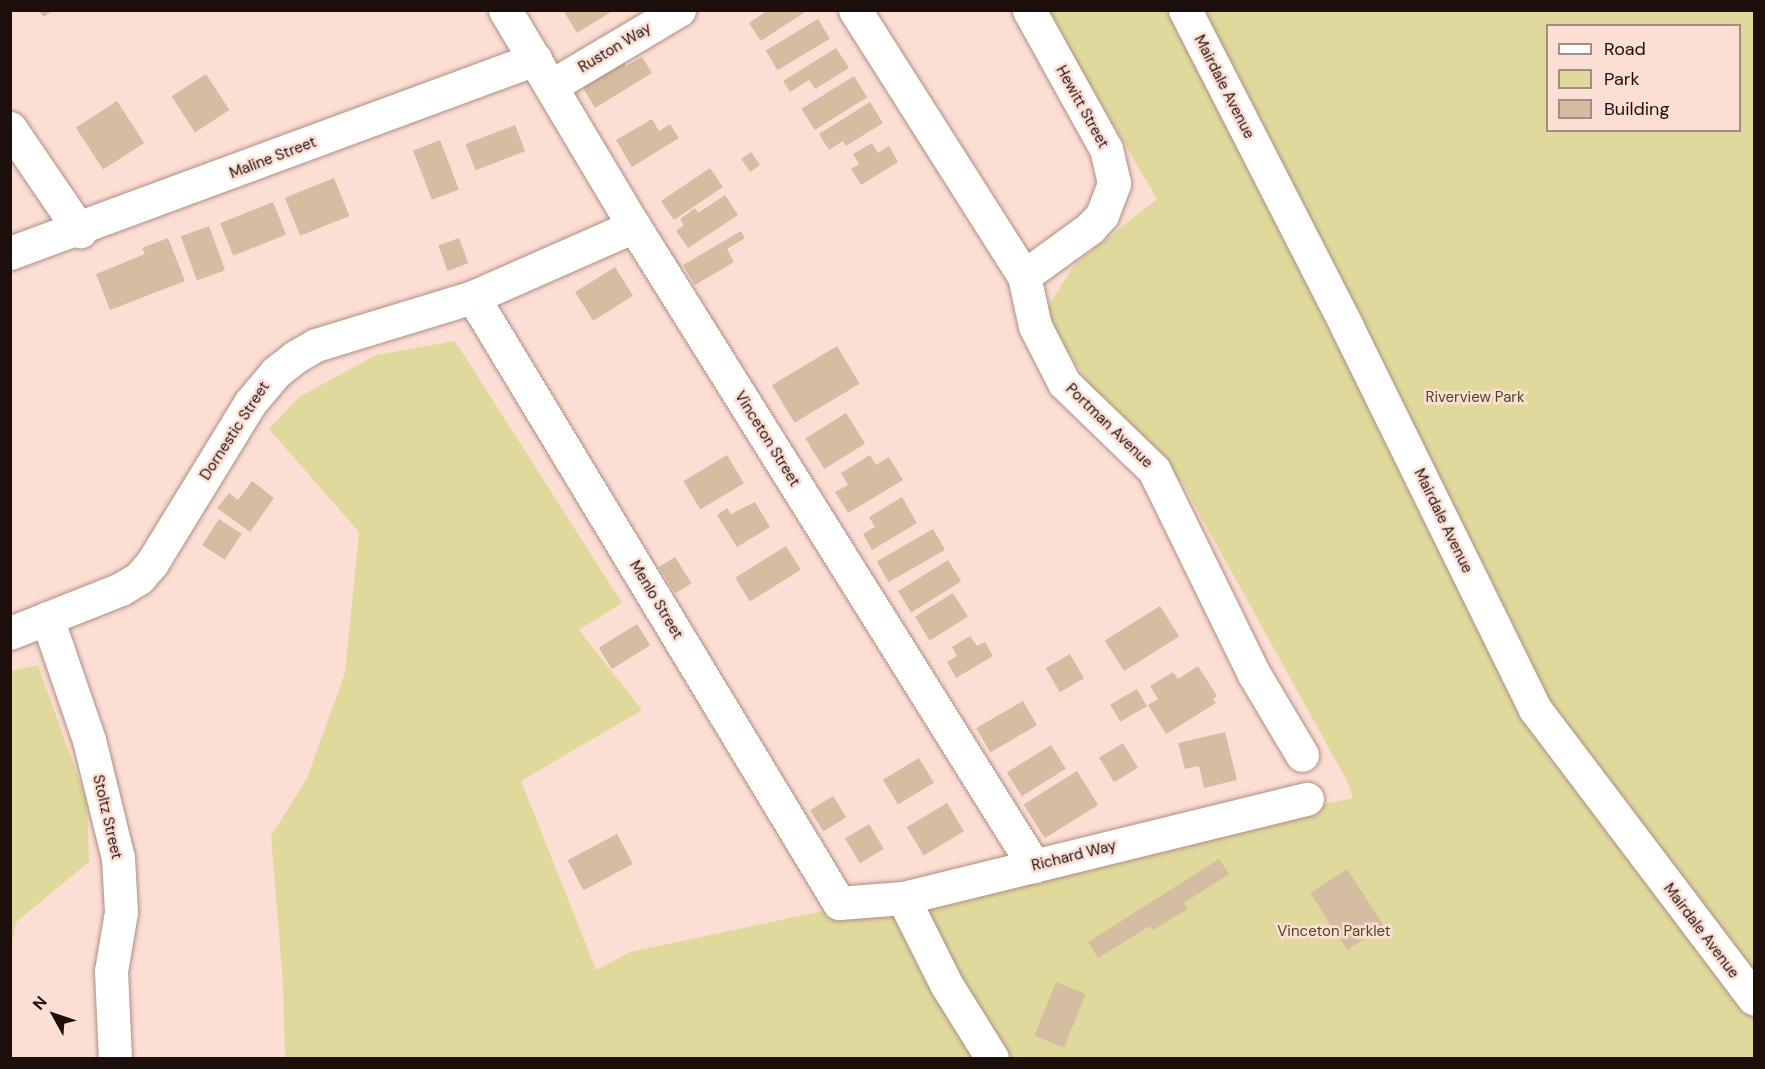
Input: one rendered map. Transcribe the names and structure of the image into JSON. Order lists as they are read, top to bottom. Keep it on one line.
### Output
{"streets":{"street":["Ruston Way","Mairdale Avenue","Hewitt Street","Maline Street","Portman Avenue","Dornestic Street","Vinceton Street","Menlo Street","Stoltz Street","Richard Way"]},"crossings":[["Ruston Way","Maline Street"],["Ruston Way","Vinceton Street"],["Hewitt Street","Portman Avenue"],["Maline Street","Vinceton Street"],["Dornestic Street","Vinceton Street"],["Dornestic Street","Menlo Street"],["Dornestic Street","Stoltz Street"],["Vinceton Street","Richard Way"],["Menlo Street","Richard Way"]],"parks":["Riverview Park","Vinceton Parklet"],"legend":["Road","Park","Building"],"north":"top left"}
